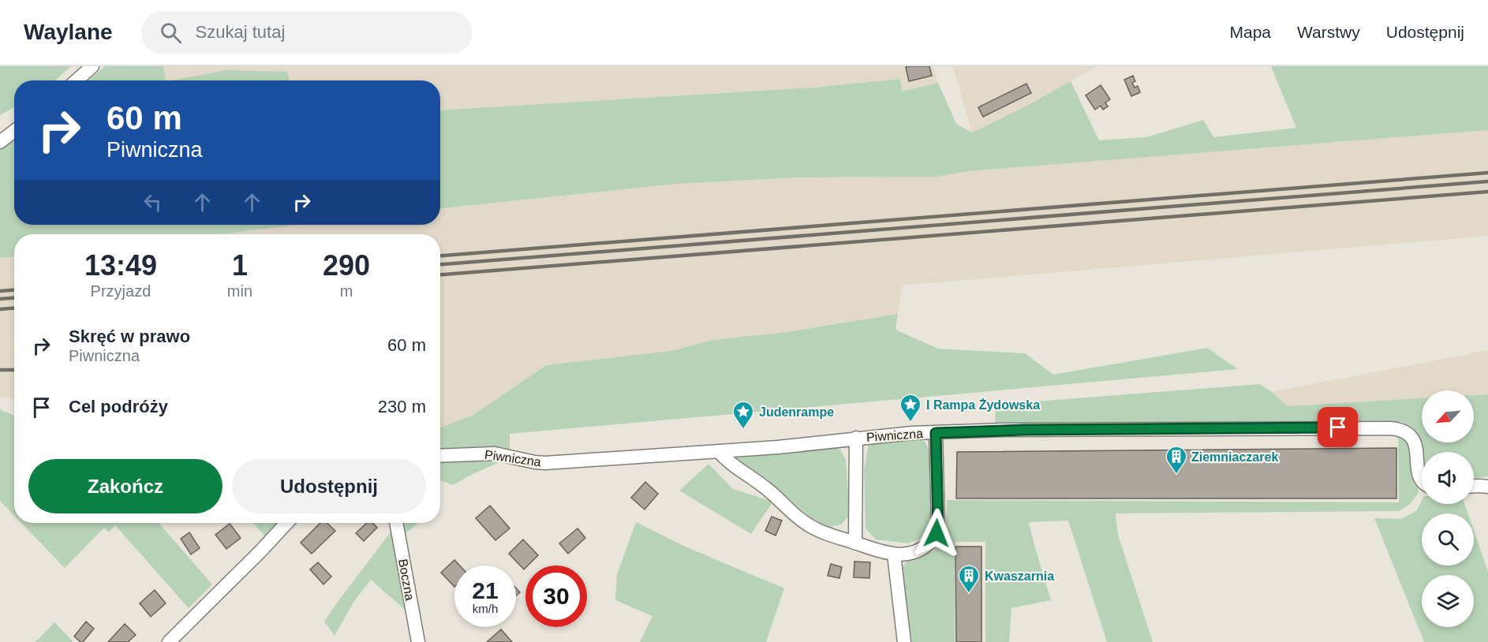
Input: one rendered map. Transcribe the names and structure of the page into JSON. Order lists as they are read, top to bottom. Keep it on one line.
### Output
{"streets":{"street":["Piwniczna","Boczna"]},"places":{"place":["I Rampa Żydowska","Judenrampe"],"building":["Ziemniaczarek","Kwaszarnia"]},"north":"bottom left","page":{"header":"Waylane","search":"Szukaj tutaj","nav":["Mapa","Warstwy","Udostępnij"],"turn":["60 m","Piwniczna"],"eta":["13:49","Przyjazd","1","min","290","m"],"list":[{"name":"Skręć w prawo","note":"Piwniczna","value":"60 m"},{"name":"Cel podróży","value":"230 m"}],"buttons":["Zakończ","Udostępnij"],"speed":"21 km/h","limit":"30"}}
